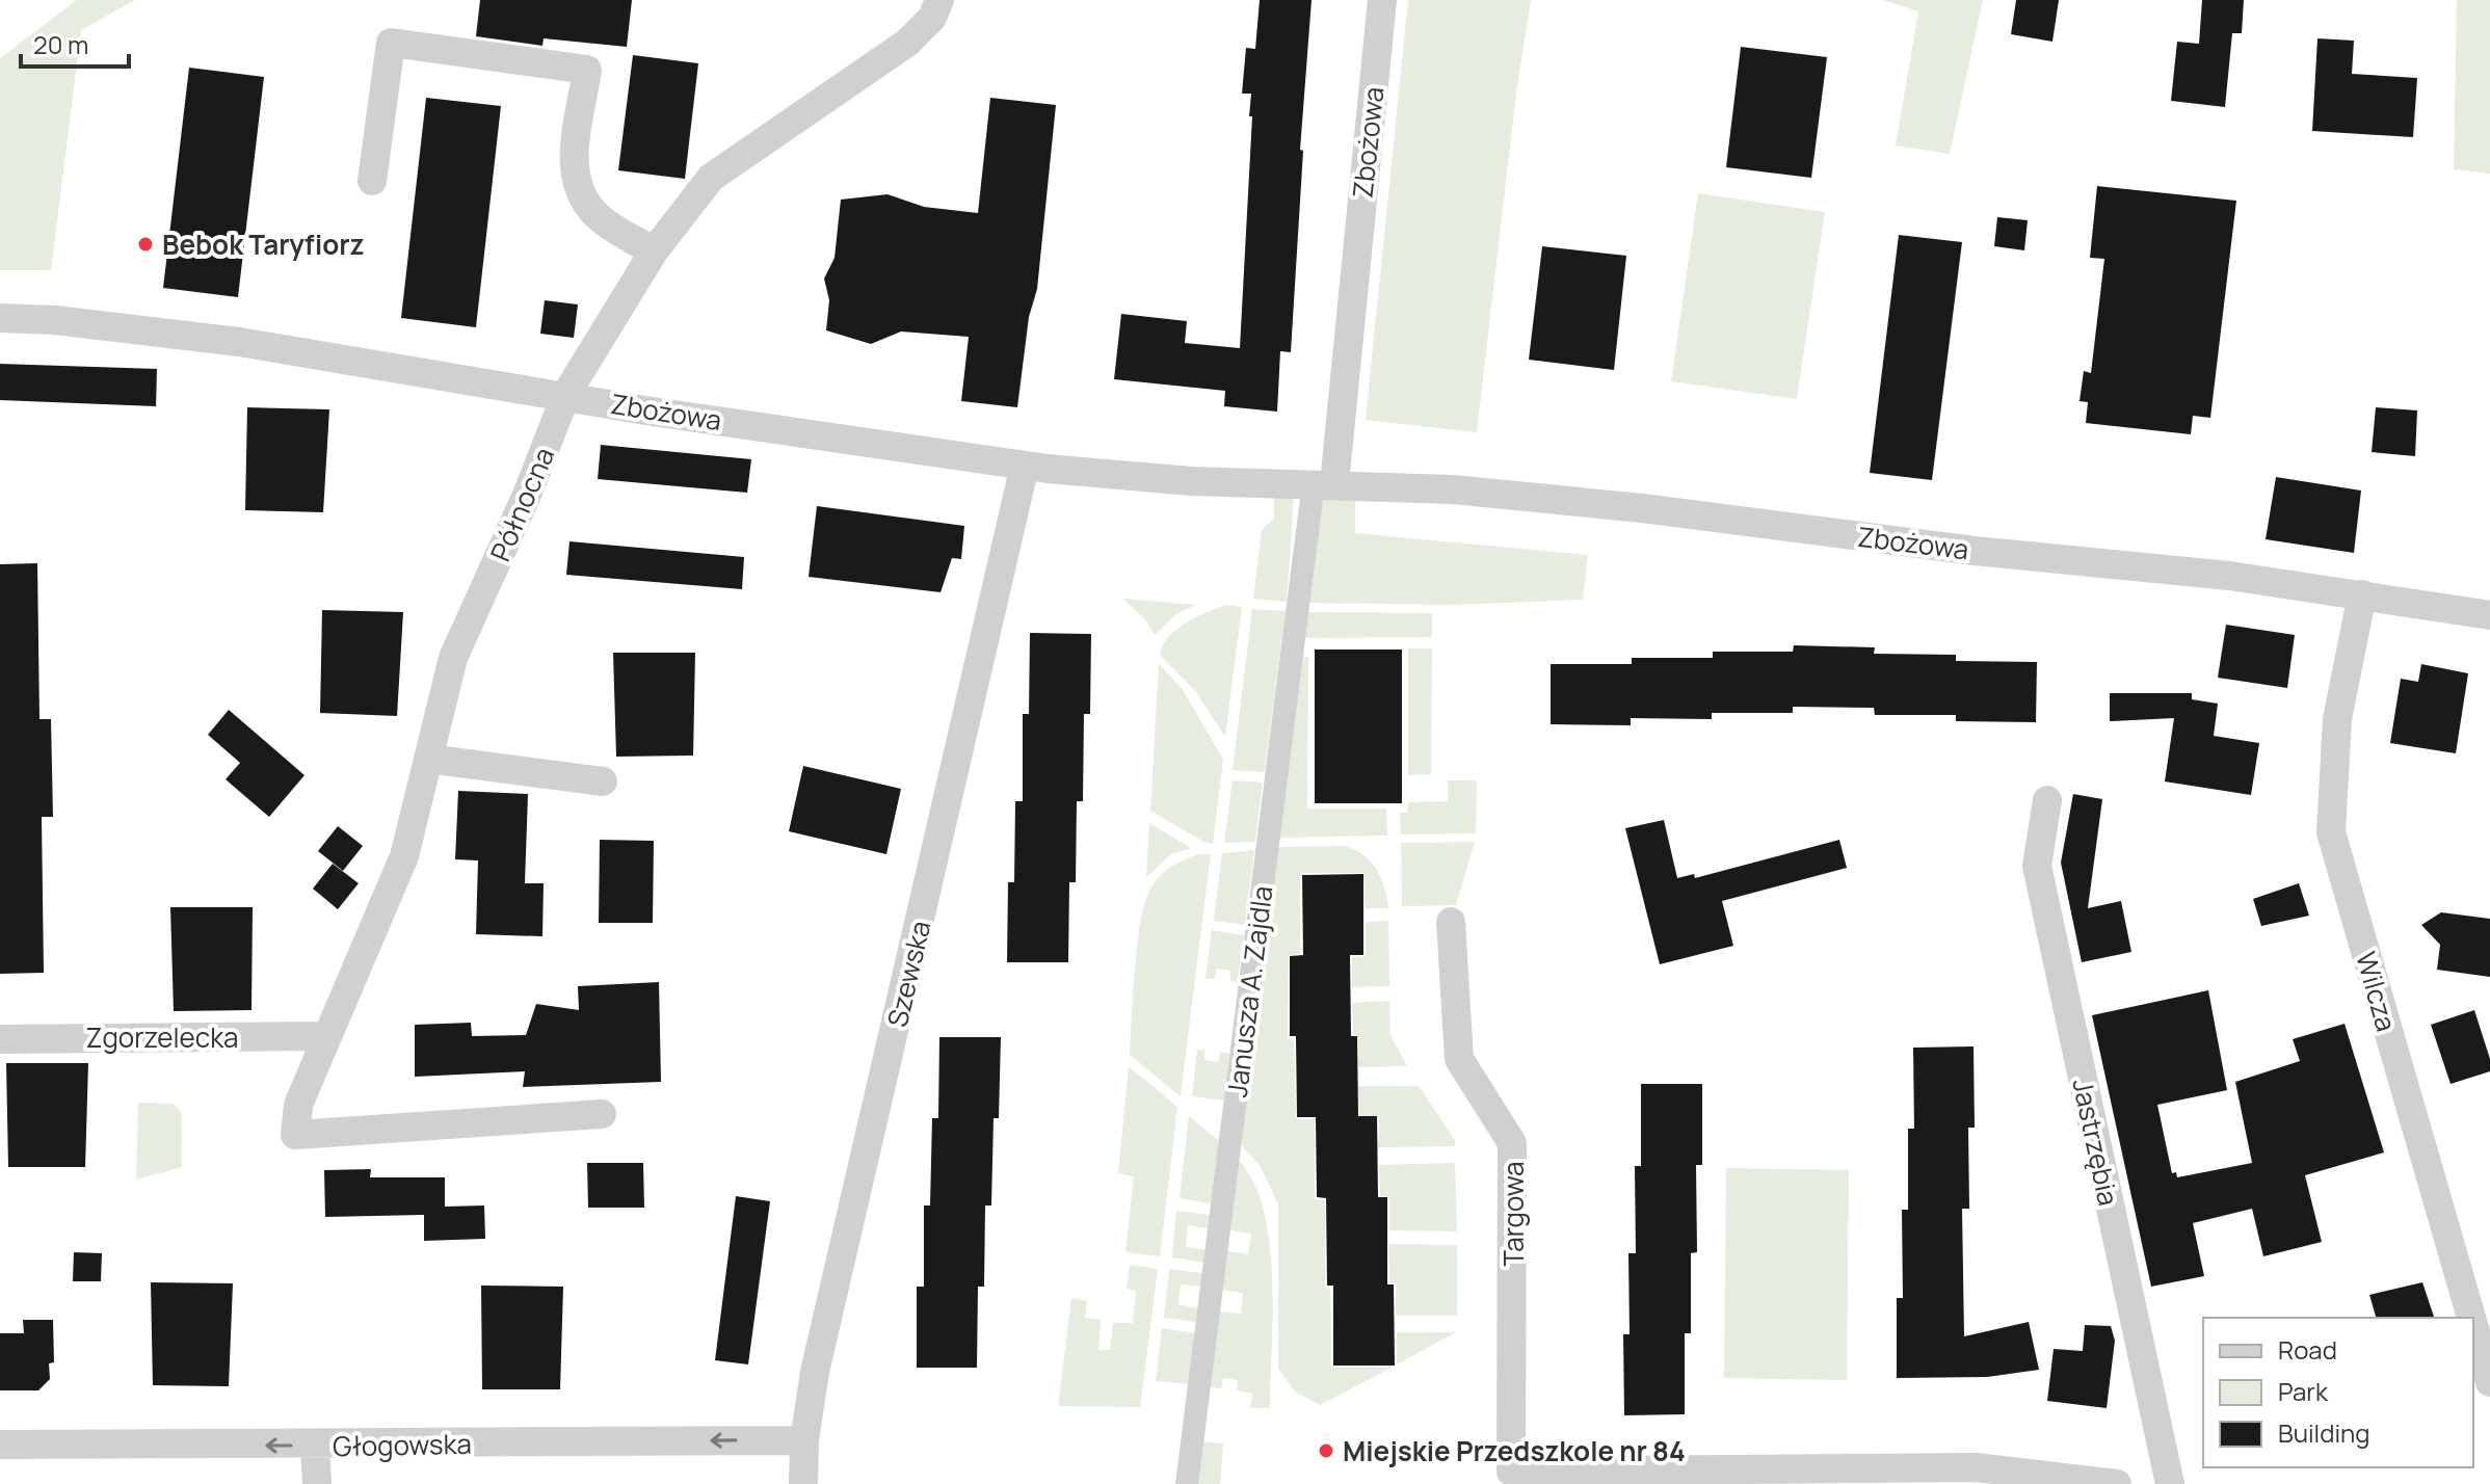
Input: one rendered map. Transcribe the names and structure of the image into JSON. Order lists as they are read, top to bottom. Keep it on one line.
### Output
{"streets":{"street":["Zbożowa","Północna","Szewska","Janusza A. Zajdla","Wilcza","Zgorzelecka","Jastrzębia","Targowa","Głogowska"]},"crossings":[["Zbożowa","Północna"],["Zbożowa","Szewska"],["Zbożowa","Janusza A. Zajdla"],["Zbożowa","Wilcza"],["Północna","Zgorzelecka"],["Szewska","Głogowska"]],"one_way":["Głogowska"],"places":["Bebok Taryfiorz","Miejskie Przedszkole nr 84"],"legend":["Road","Park","Building"],"scale_bar":"20 m"}
